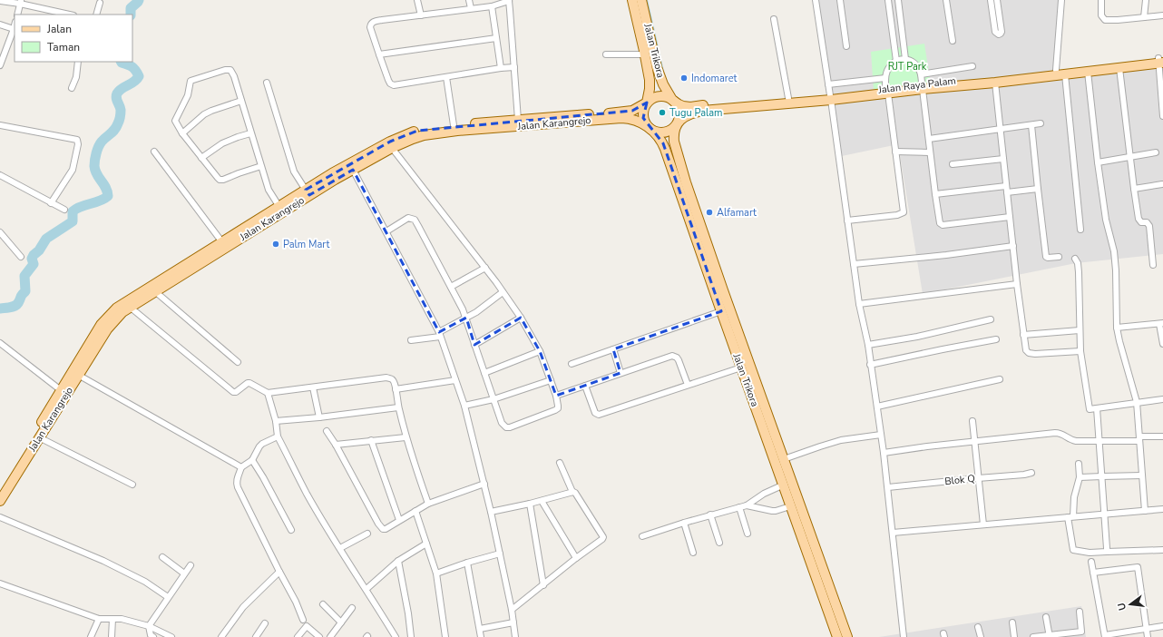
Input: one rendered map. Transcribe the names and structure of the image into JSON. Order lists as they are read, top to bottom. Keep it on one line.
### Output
{"streets":{"main road":["Jalan Trikora","Jalan Raya Palam","Jalan Karangrejo"],"street":["Blok Q"]},"crossings":[["Jalan Trikora","Jalan Raya Palam"],["Jalan Trikora","Jalan Karangrejo"],["Jalan Raya Palam","Jalan Karangrejo"]],"parks":["RJT Park"],"places":["Indomaret","Tugu Palam","Alfamart","Palm Mart"],"legend":["Jalan","Taman"],"north":"left"}
